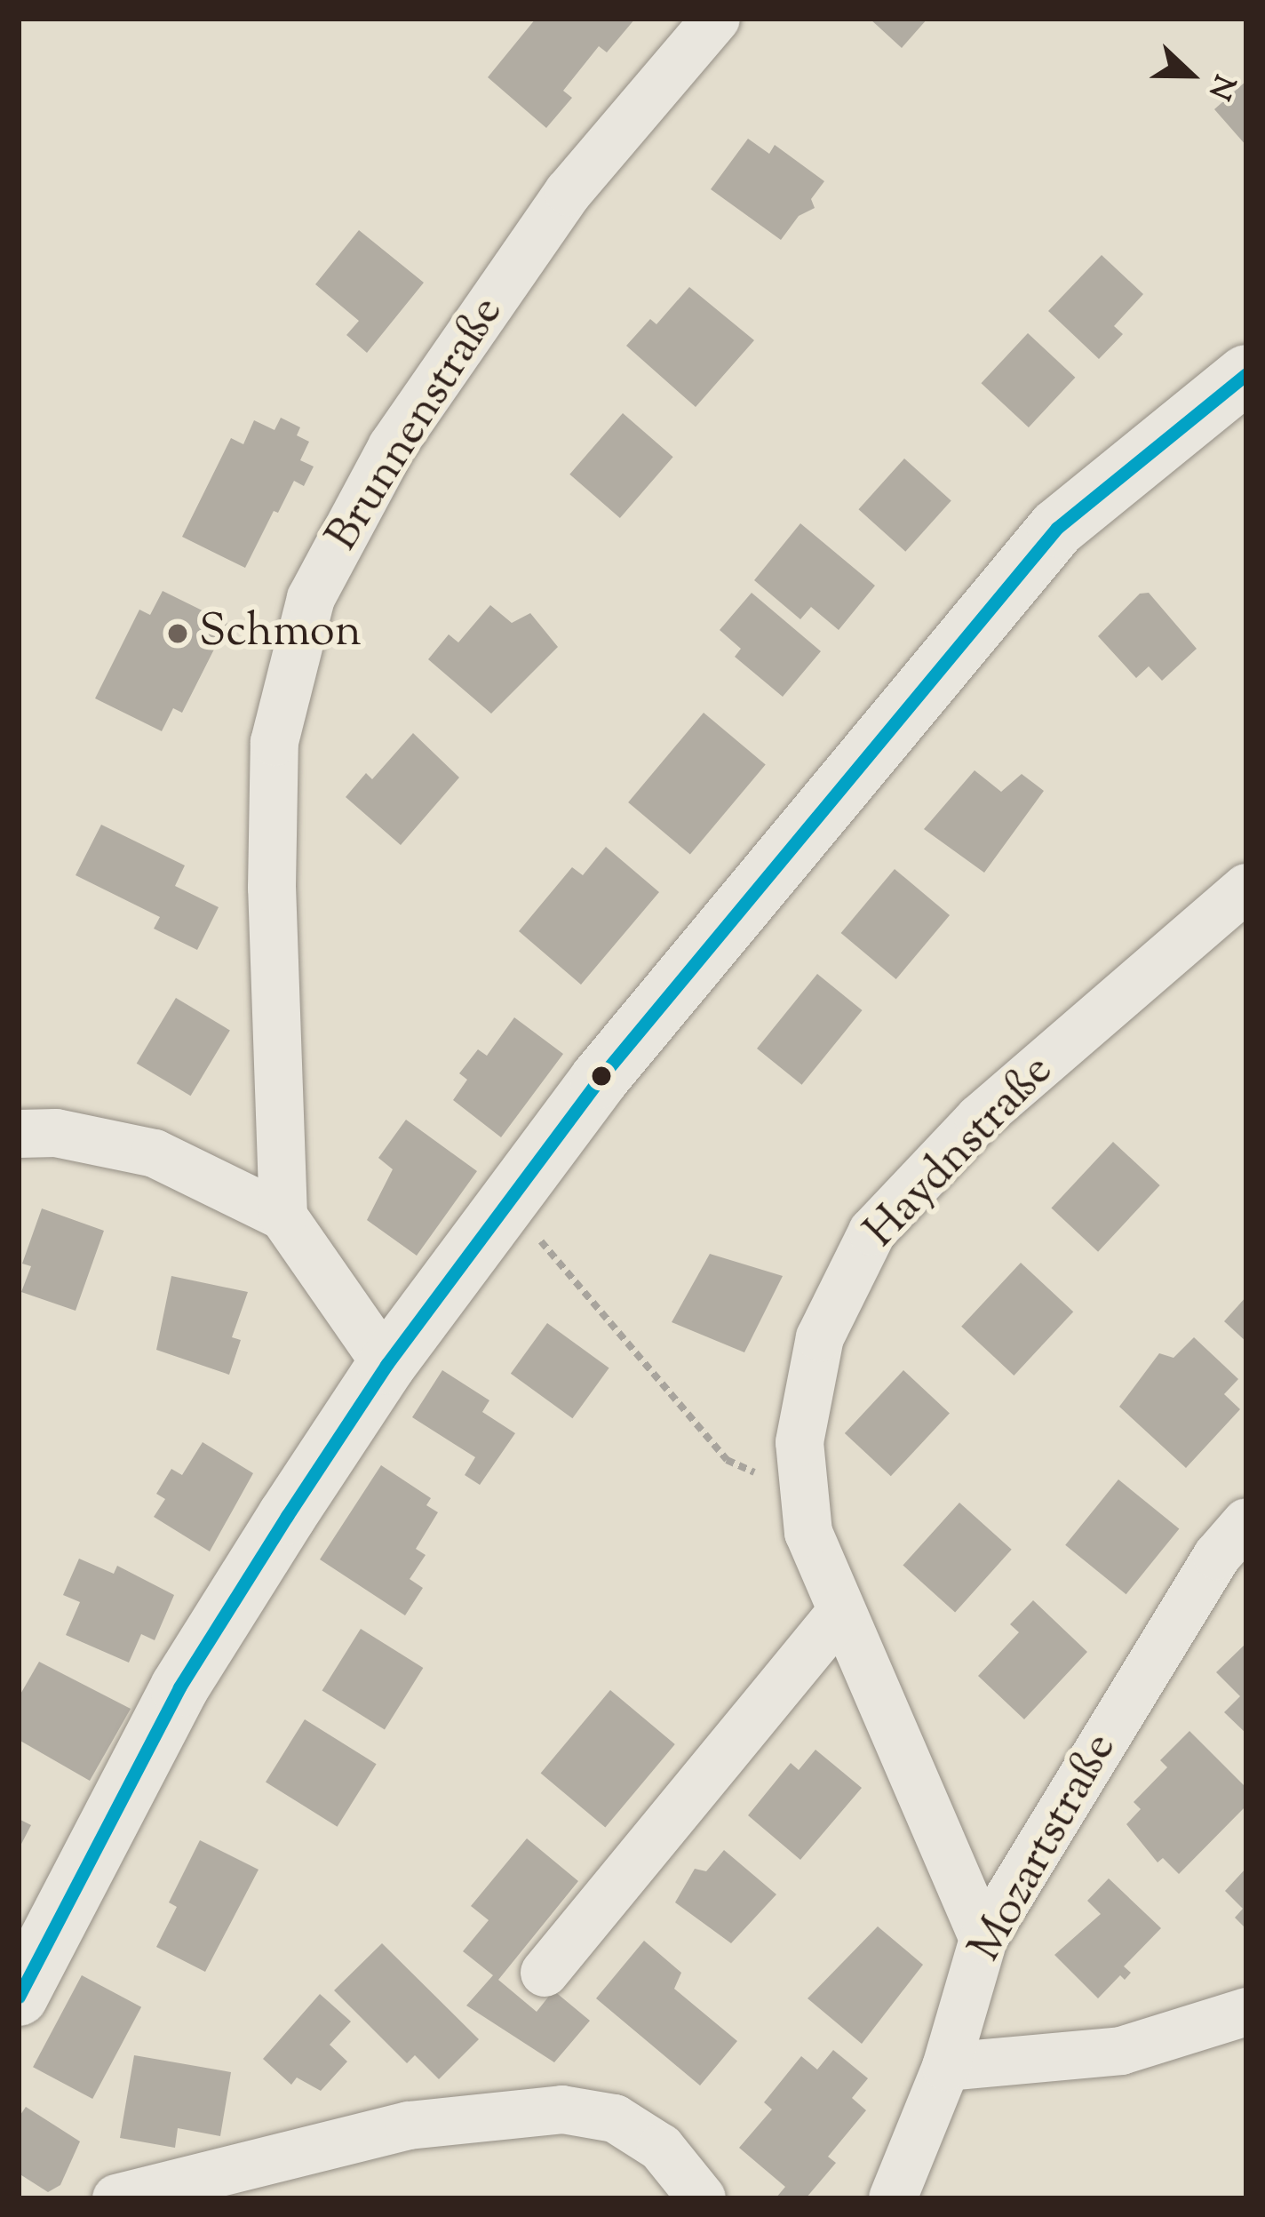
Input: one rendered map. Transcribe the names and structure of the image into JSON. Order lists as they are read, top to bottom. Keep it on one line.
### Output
{"streets":{"street":["Brunnenstraße","Haydnstraße","Mozartstraße"]},"crossings":[["Haydnstraße","Mozartstraße"]],"places":["Schmon"],"north":"right"}
